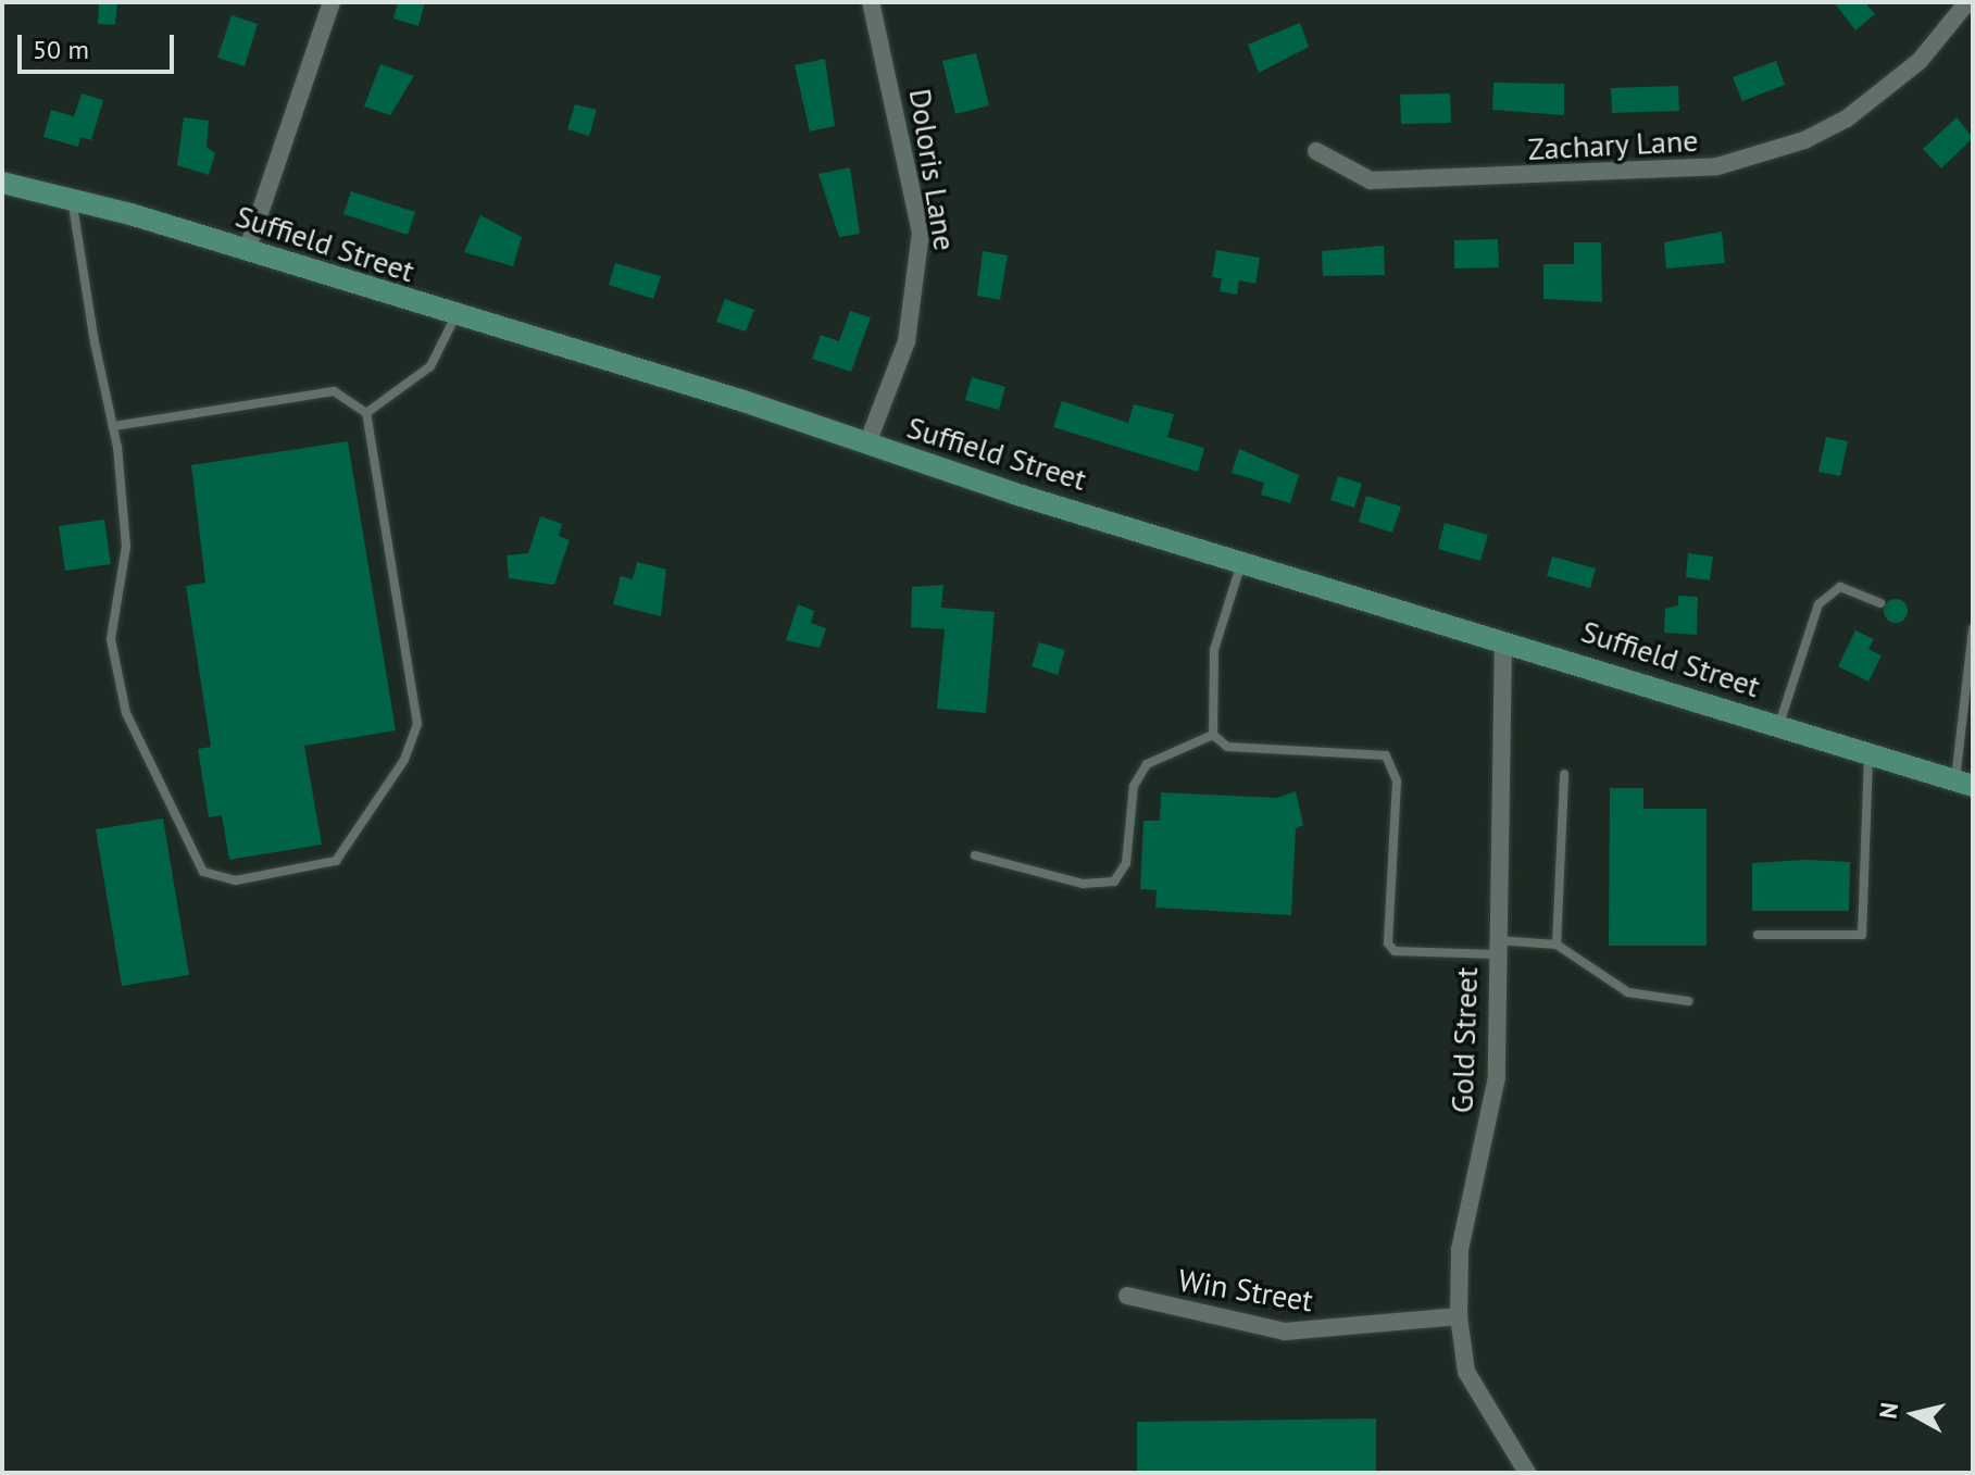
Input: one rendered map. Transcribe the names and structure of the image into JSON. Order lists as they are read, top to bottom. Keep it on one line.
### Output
{"streets":{"main road":["Suffield Street"],"street":["Zachary Lane","Doloris Lane","Gold Street","Win Street"]},"crossings":[["Doloris Lane","Suffield Street"],["Suffield Street","Gold Street"],["Gold Street","Win Street"]],"scale_bar":"50 m","north":"left"}
